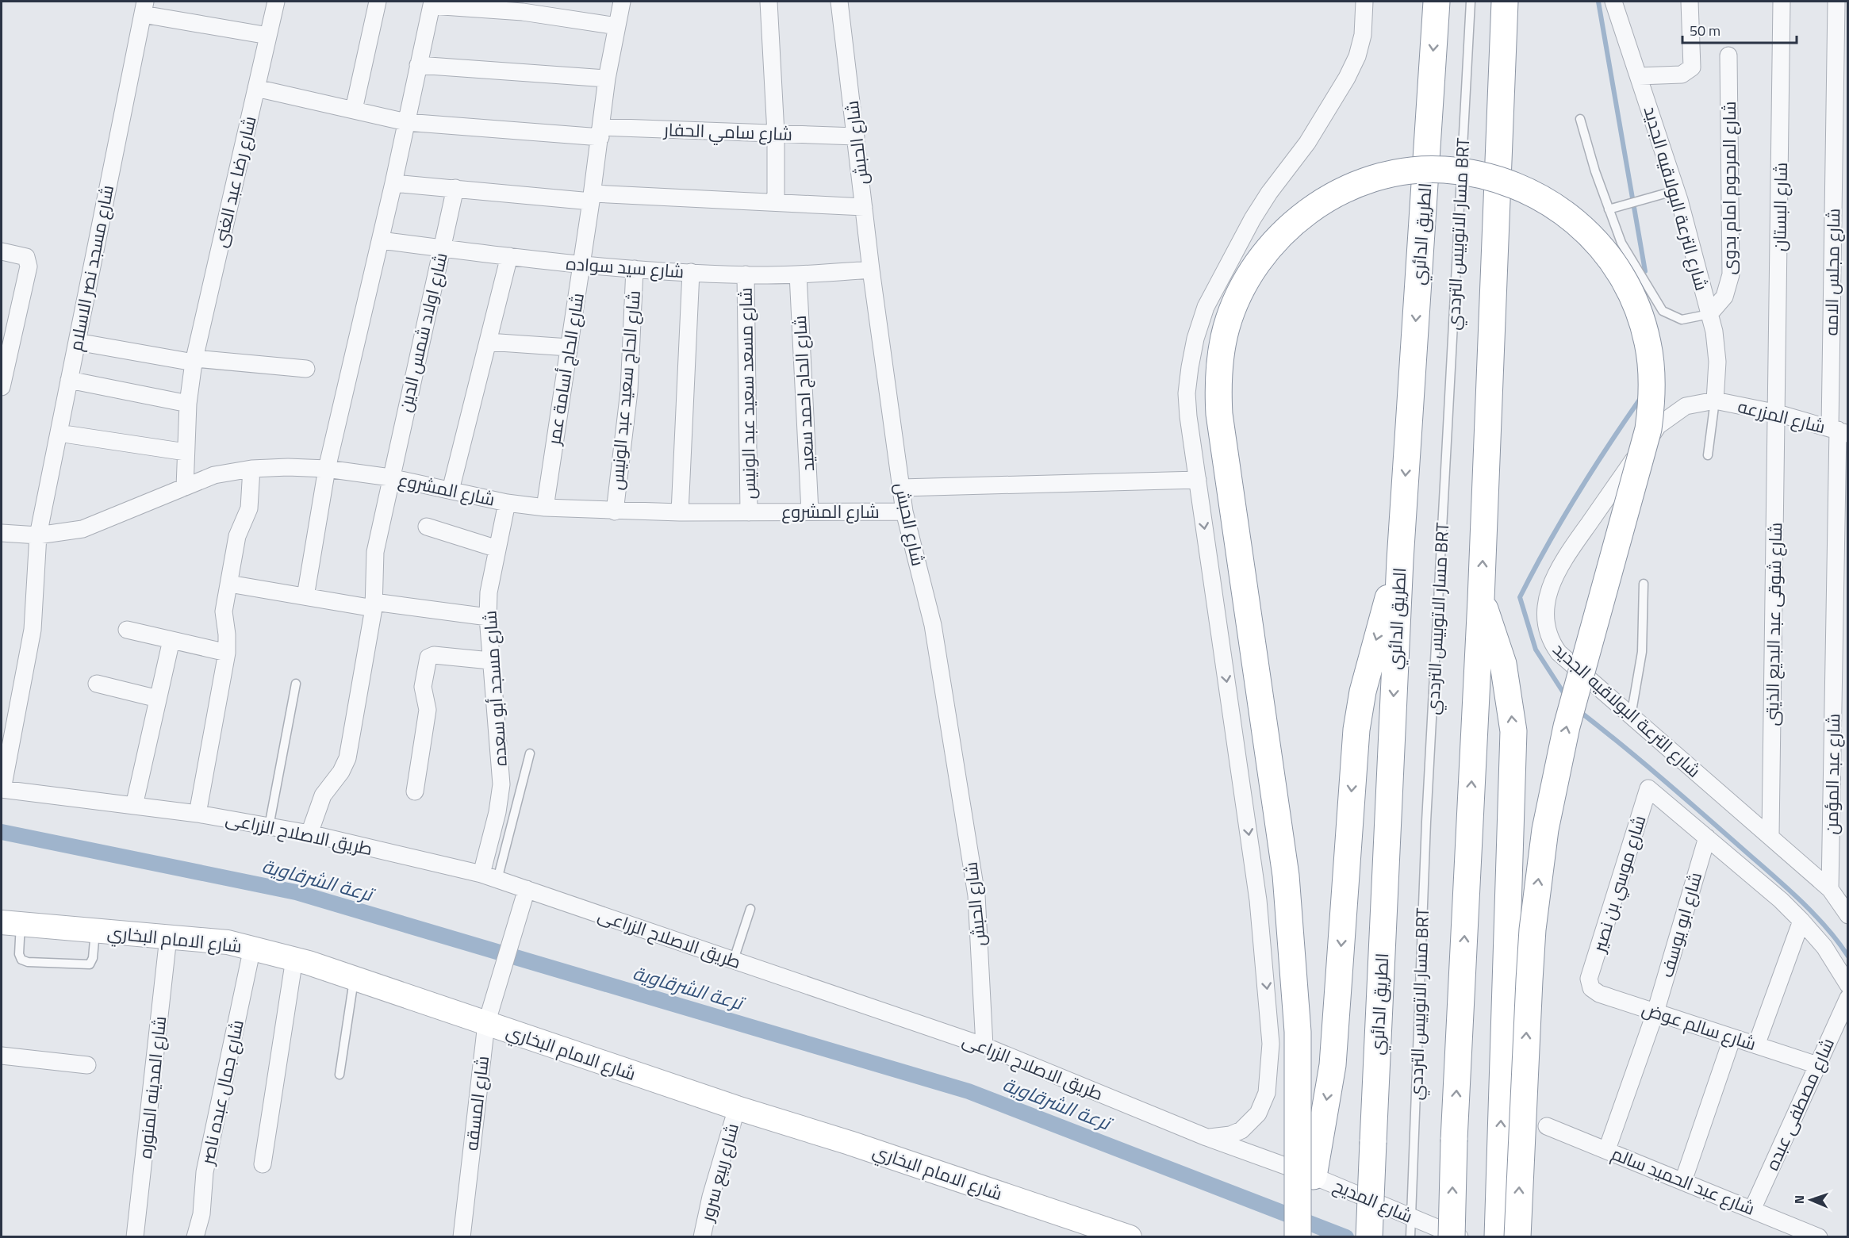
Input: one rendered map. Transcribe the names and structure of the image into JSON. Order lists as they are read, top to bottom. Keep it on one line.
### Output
{"streets":{"highway":["الطريق الدائري"],"street":["شارع سامي الحفار","شارع الحبش","شارع رضا عبد الغنى","شارع المرحوم امام بدوى","شارع الترعة البولاقيه الجديد","شارع البستان","شارع سيد سواده","شارع مسجد نصر الاسلام","شارع مجلس الامه","شارع اولاد شمس الدين","شارع الحاج أسامة عمر","شارع الحاج سعيد عبد الونيس","شارع مسعد سعيد عبد الونيس","شارع الحاج احمد سعيد","شارع المزرعه","شارع المشروع","شارع شوقى عبد البديع الذيتى","شارع مسجد أبو سعده","شارع عبد المؤمن","طريق الاصلاح الزراعى","شارع موسي بن نصير","شارع ابو يوسف","شارع الامام البخاري","شارع سالم عوض","شارع المدينه المنوره","شارع جمال عبده ناصر","شارع المسقه","شارع مصطفى عبده","شارع ربيع سرور","شارع عبد الحميد سالم","شارع المديح"],"lane":["مسار الاتوبيس الترددي BRT"]},"crossings":[["شارع سامي الحفار","شارع الحبش"],["شارع سامي الحفار","شارع رضا عبد الغنى"],["شارع سامي الحفار","شارع الحاج أسامة عمر"],["شارع الحبش","شارع سيد سواده"],["شارع الحبش","شارع المشروع"],["شارع الحبش","طريق الاصلاح الزراعى"],["شارع رضا عبد الغنى","شارع المشروع"],["شارع المرحوم امام بدوى","شارع الترعة البولاقيه الجديد"],["شارع الترعة البولاقيه الجديد","شارع المزرعه"],["شارع الترعة البولاقيه الجديد","شارع شوقى عبد البديع الذيتى"],["شارع الترعة البولاقيه الجديد","شارع عبد المؤمن"],["شارع البستان","شارع المزرعه"],["شارع البستان","شارع شوقى عبد البديع الذيتى"],["شارع سيد سواده","شارع اولاد شمس الدين"],["شارع سيد سواده","شارع الحاج أسامة عمر"],["شارع سيد سواده","شارع الحاج سعيد عبد الونيس"],["شارع سيد سواده","شارع مسعد سعيد عبد الونيس"],["شارع سيد سواده","شارع الحاج احمد سعيد"],["شارع مسجد نصر الاسلام","شارع المشروع"],["شارع مسجد نصر الاسلام","طريق الاصلاح الزراعى"],["شارع مجلس الامه","شارع المزرعه"],["شارع مجلس الامه","شارع عبد المؤمن"],["شارع اولاد شمس الدين","شارع المشروع"],["شارع اولاد شمس الدين","طريق الاصلاح الزراعى"],["شارع الحاج أسامة عمر","شارع المشروع"],["شارع الحاج سعيد عبد الونيس","شارع المشروع"],["شارع مسعد سعيد عبد الونيس","شارع المشروع"],["شارع الحاج احمد سعيد","شارع المشروع"],["شارع المزرعه","شارع شوقى عبد البديع الذيتى"],["شارع المزرعه","شارع عبد المؤمن"],["شارع المشروع","شارع مسجد أبو سعده"],["شارع مسجد أبو سعده","طريق الاصلاح الزراعى"],["طريق الاصلاح الزراعى","شارع المسقه"],["طريق الاصلاح الزراعى","شارع المديح"],["شارع موسي بن نصير","شارع ابو يوسف"],["شارع موسي بن نصير","شارع سالم عوض"],["شارع ابو يوسف","شارع سالم عوض"],["شارع ابو يوسف","شارع عبد الحميد سالم"],["شارع الامام البخاري","شارع المدينه المنوره"],["شارع الامام البخاري","شارع جمال عبده ناصر"],["شارع الامام البخاري","شارع المسقه"],["شارع الامام البخاري","شارع ربيع سرور"],["شارع سالم عوض","شارع مصطفى عبده"],["شارع مصطفى عبده","شارع عبد الحميد سالم"]],"water":["ترعة الشرقاوية"],"scale_bar":"50 m","north":"left"}
